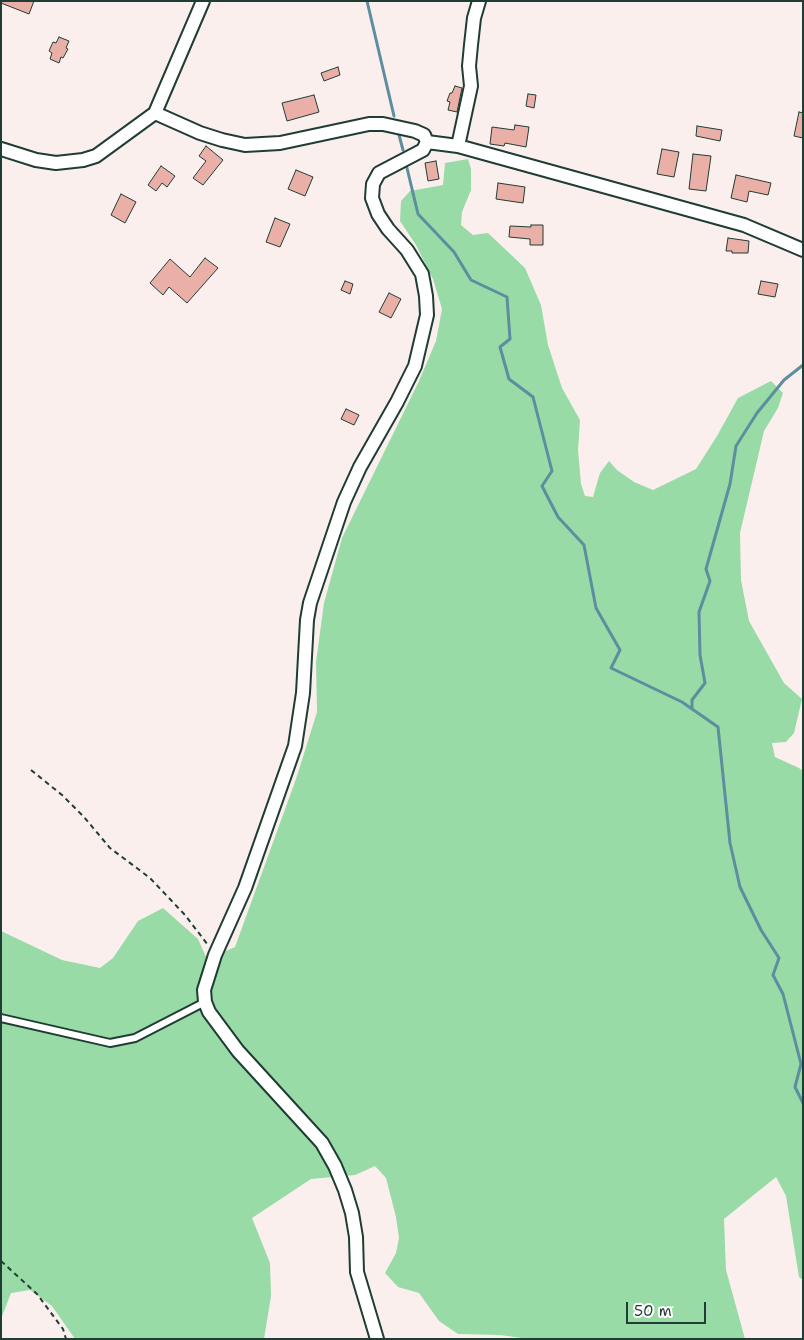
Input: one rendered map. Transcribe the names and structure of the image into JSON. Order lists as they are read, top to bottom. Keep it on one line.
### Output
{"scale_bar":"50 m"}
